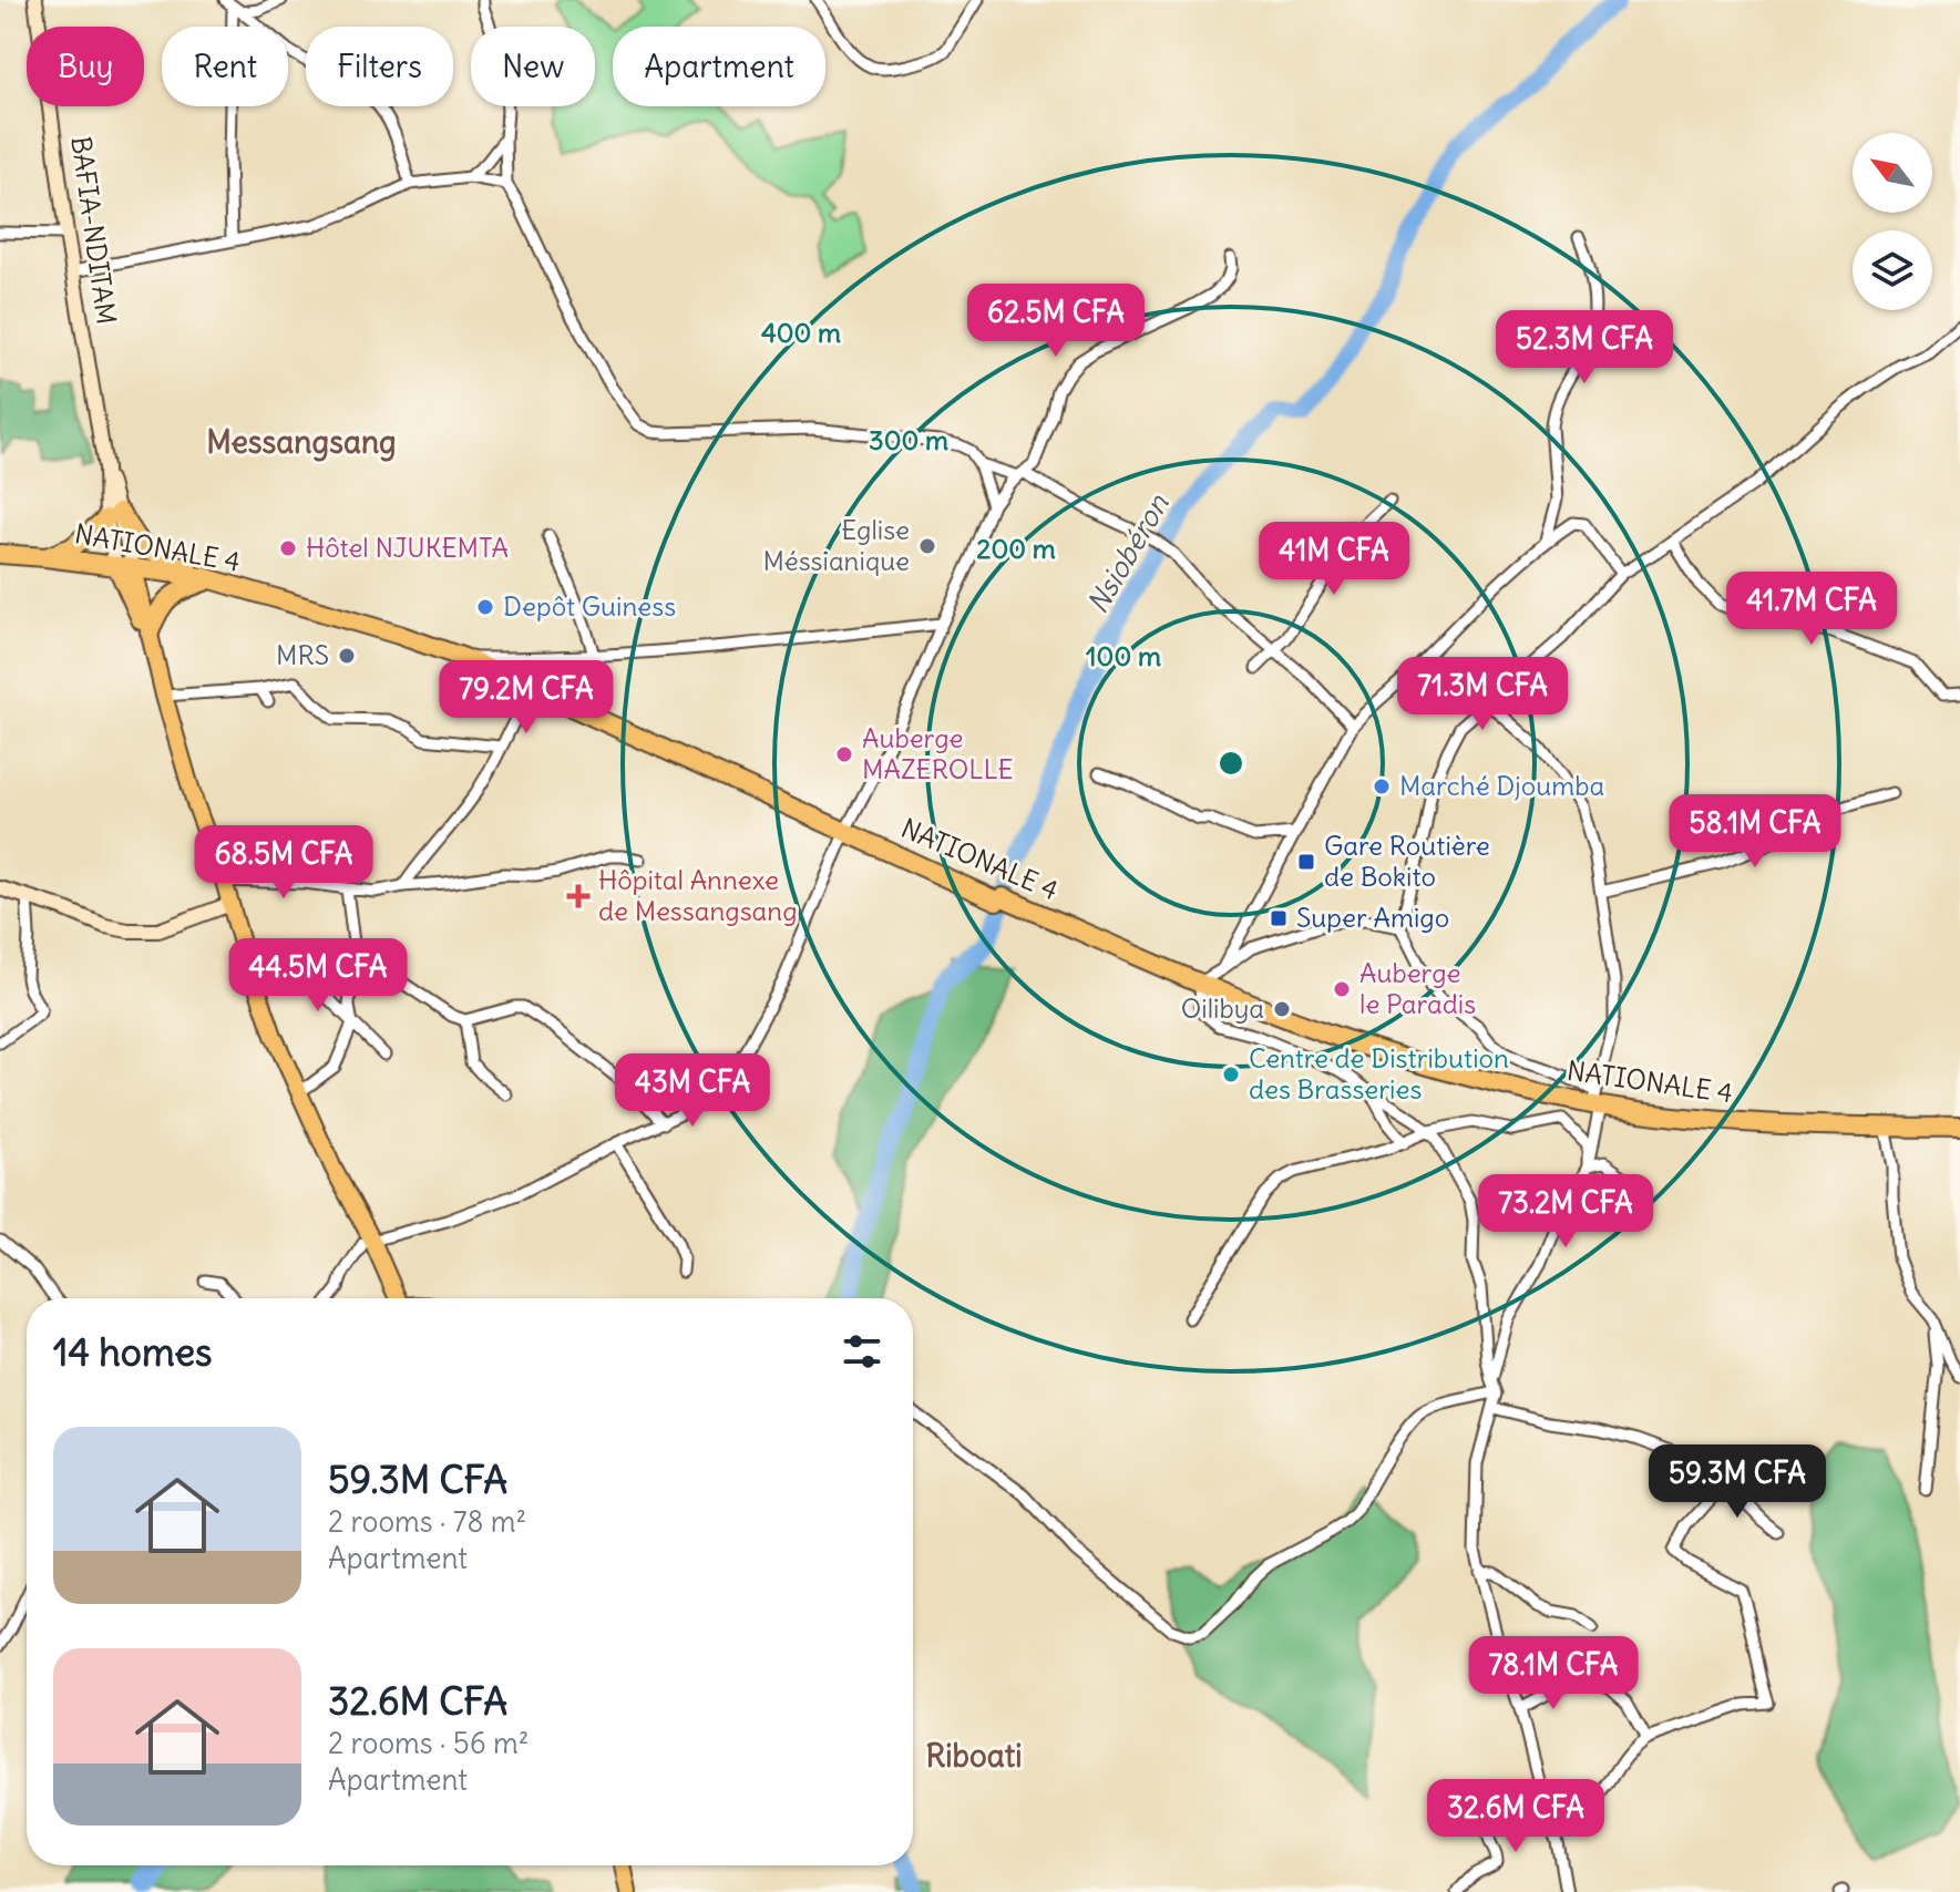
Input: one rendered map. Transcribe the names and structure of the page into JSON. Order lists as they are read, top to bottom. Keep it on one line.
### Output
{"streets":{"highway":["NATIONALE 4"],"main road":["BAFIA-NDITAM"]},"districts":["Messangsang","Riboati"],"water":["Nsiobéron"],"places":{"other":["Eglise Méssianique","Hôtel NJUKEMTA","Depôt Guiness","MRS","Auberge MAZEROLLE","Marché Djoumba","Auberge le Paradis","Oilibya","Centre de Distribution des Brasseries"],"transit":["Gare Routière de Bokito","Super Amigo"],"health":["Hôpital Annexe de Messangsang"]},"north":"top left","page":{"chip":["Buy","Rent","Filters","New","Apartment"],"price":["62.5M CFA","52.3M CFA","41M CFA","41.7M CFA","71.3M CFA","79.2M CFA","58.1M CFA","68.5M CFA","44.5M CFA","43M CFA","73.2M CFA","59.3M CFA","78.1M CFA","32.6M CFA"],"heading":"14 homes","list":[{"name":"59.3M CFA","note":"2 rooms · 78 m² · Apartment"},{"name":"32.6M CFA","note":"2 rooms · 56 m² · Apartment"}]},"rings":["400 m","300 m","200 m","100 m"]}
